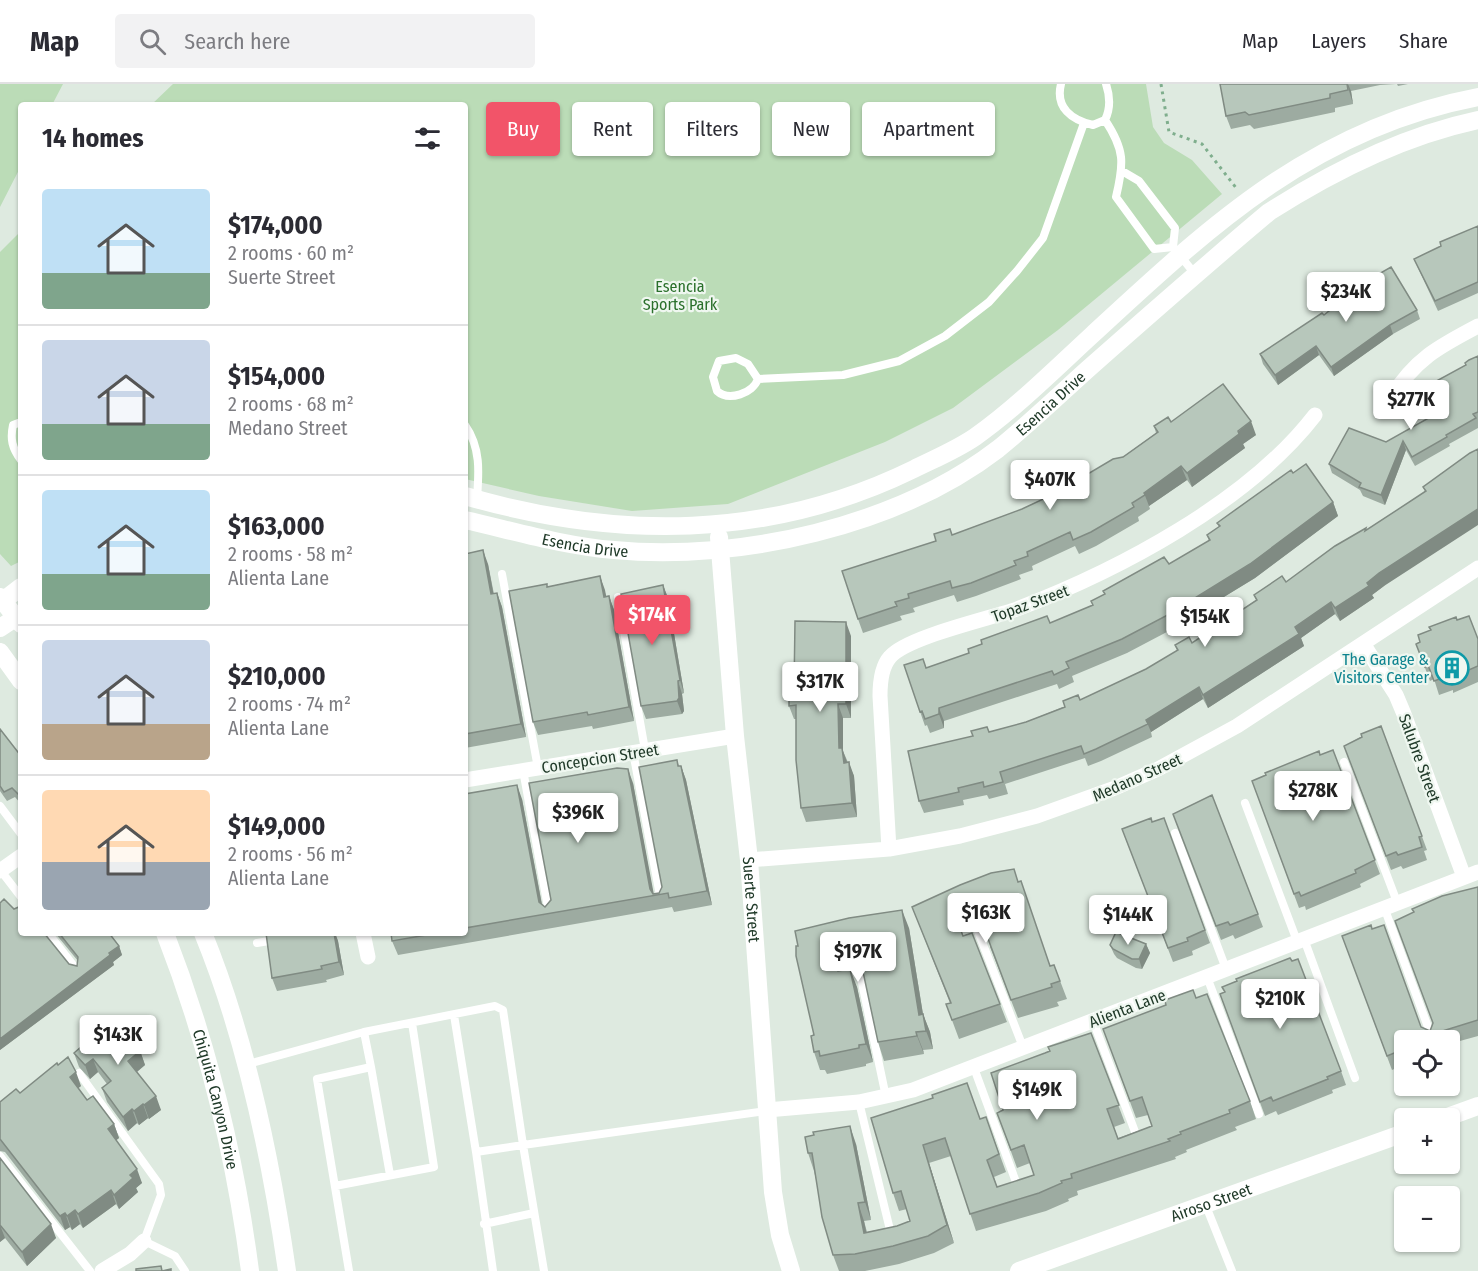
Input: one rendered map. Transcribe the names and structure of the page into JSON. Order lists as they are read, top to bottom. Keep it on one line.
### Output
{"streets":{"street":["Esencia Drive","Topaz Street","Concepcion Street","Salubre Street","Medano Street","Suerte Street","Alienta Lane","Chiquita Canyon Drive","Airoso Street"]},"crossings":[["Esencia Drive","Suerte Street"],["Topaz Street","Medano Street"],["Concepcion Street","Suerte Street"],["Salubre Street","Medano Street"],["Salubre Street","Alienta Lane"],["Medano Street","Suerte Street"],["Suerte Street","Alienta Lane"]],"parks":["Esencia Sports Park"],"places":{"building":["The Garage & Visitors Center"]},"page":{"header":"Map","search":"Search here","nav":["Map","Layers","Share"],"chip":["Buy","Rent","Filters","New","Apartment"],"heading":"14 homes","list":[{"name":"$174,000","note":"2 rooms · 60 m² · Suerte Street"},{"name":"$154,000","note":"2 rooms · 68 m² · Medano Street"},{"name":"$163,000","note":"2 rooms · 58 m² · Alienta Lane"},{"name":"$210,000","note":"2 rooms · 74 m² · Alienta Lane"},{"name":"$149,000","note":"2 rooms · 56 m² · Alienta Lane"}],"price":["$234K","$277K","$407K","$174K","$154K","$317K","$278K","$396K","$163K","$144K","$197K","$210K","$143K","$149K"],"map_buttons":["+","−"]}}
